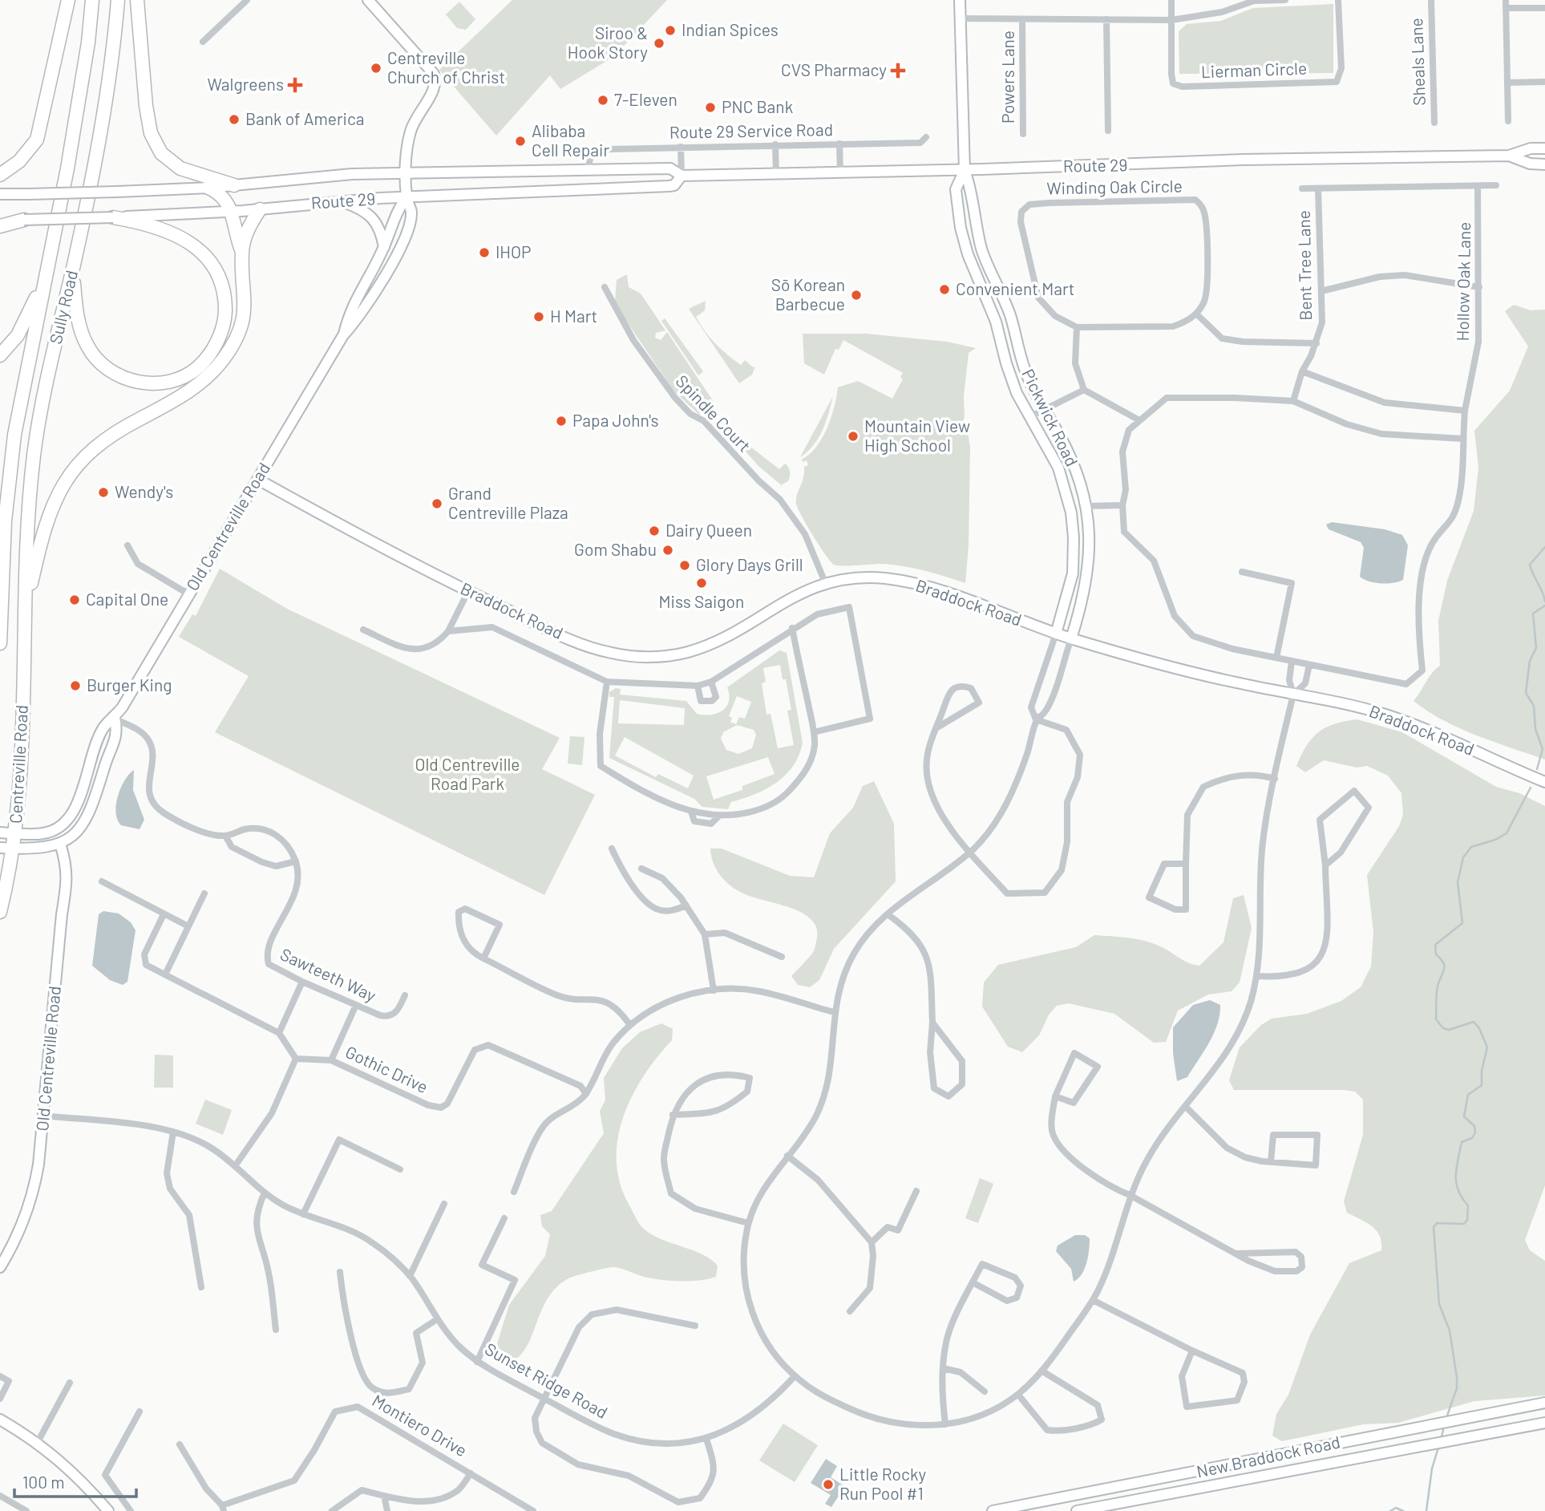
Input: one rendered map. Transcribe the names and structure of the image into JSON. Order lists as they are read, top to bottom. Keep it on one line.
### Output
{"streets":{"highway":["Sully Road","Centreville Road"],"street":["Sheals Lane","Lierman Circle","Powers Lane","Route 29 Service Road","Route 29","Winding Oak Circle","Bent Tree Lane","Hollow Oak Lane","Spindle Court","Pickwick Road","Old Centreville Road","Braddock Road","Sawteeth Way","Gothic Drive","Sunset Ridge Road","Montiero Drive","New Braddock Road"]},"crossings":[["Route 29 Service Road","Route 29"],["Route 29","Pickwick Road"],["Route 29","Old Centreville Road"],["Sully Road","Centreville Road"],["Spindle Court","Braddock Road"],["Pickwick Road","Braddock Road"],["Old Centreville Road","Braddock Road"],["Old Centreville Road","Centreville Road"],["Old Centreville Road","Sunset Ridge Road"]],"parks":["Old Centreville Road Park"],"places":{"other":["Indian Spices","Siroo & Hook Story","Centreville Church of Christ","7-Eleven","PNC Bank","Bank of America","Alibaba Cell Repair","IHOP","Convenient Mart","Sō Korean Barbecue","H Mart","Papa John's","Mountain View High School","Wendy's","Grand Centreville Plaza","Dairy Queen","Gom Shabu","Glory Days Grill","Miss Saigon","Capital One","Burger King","Little Rocky Run Pool #1"],"health":["CVS Pharmacy","Walgreens"]},"scale_bar":"100 m"}
